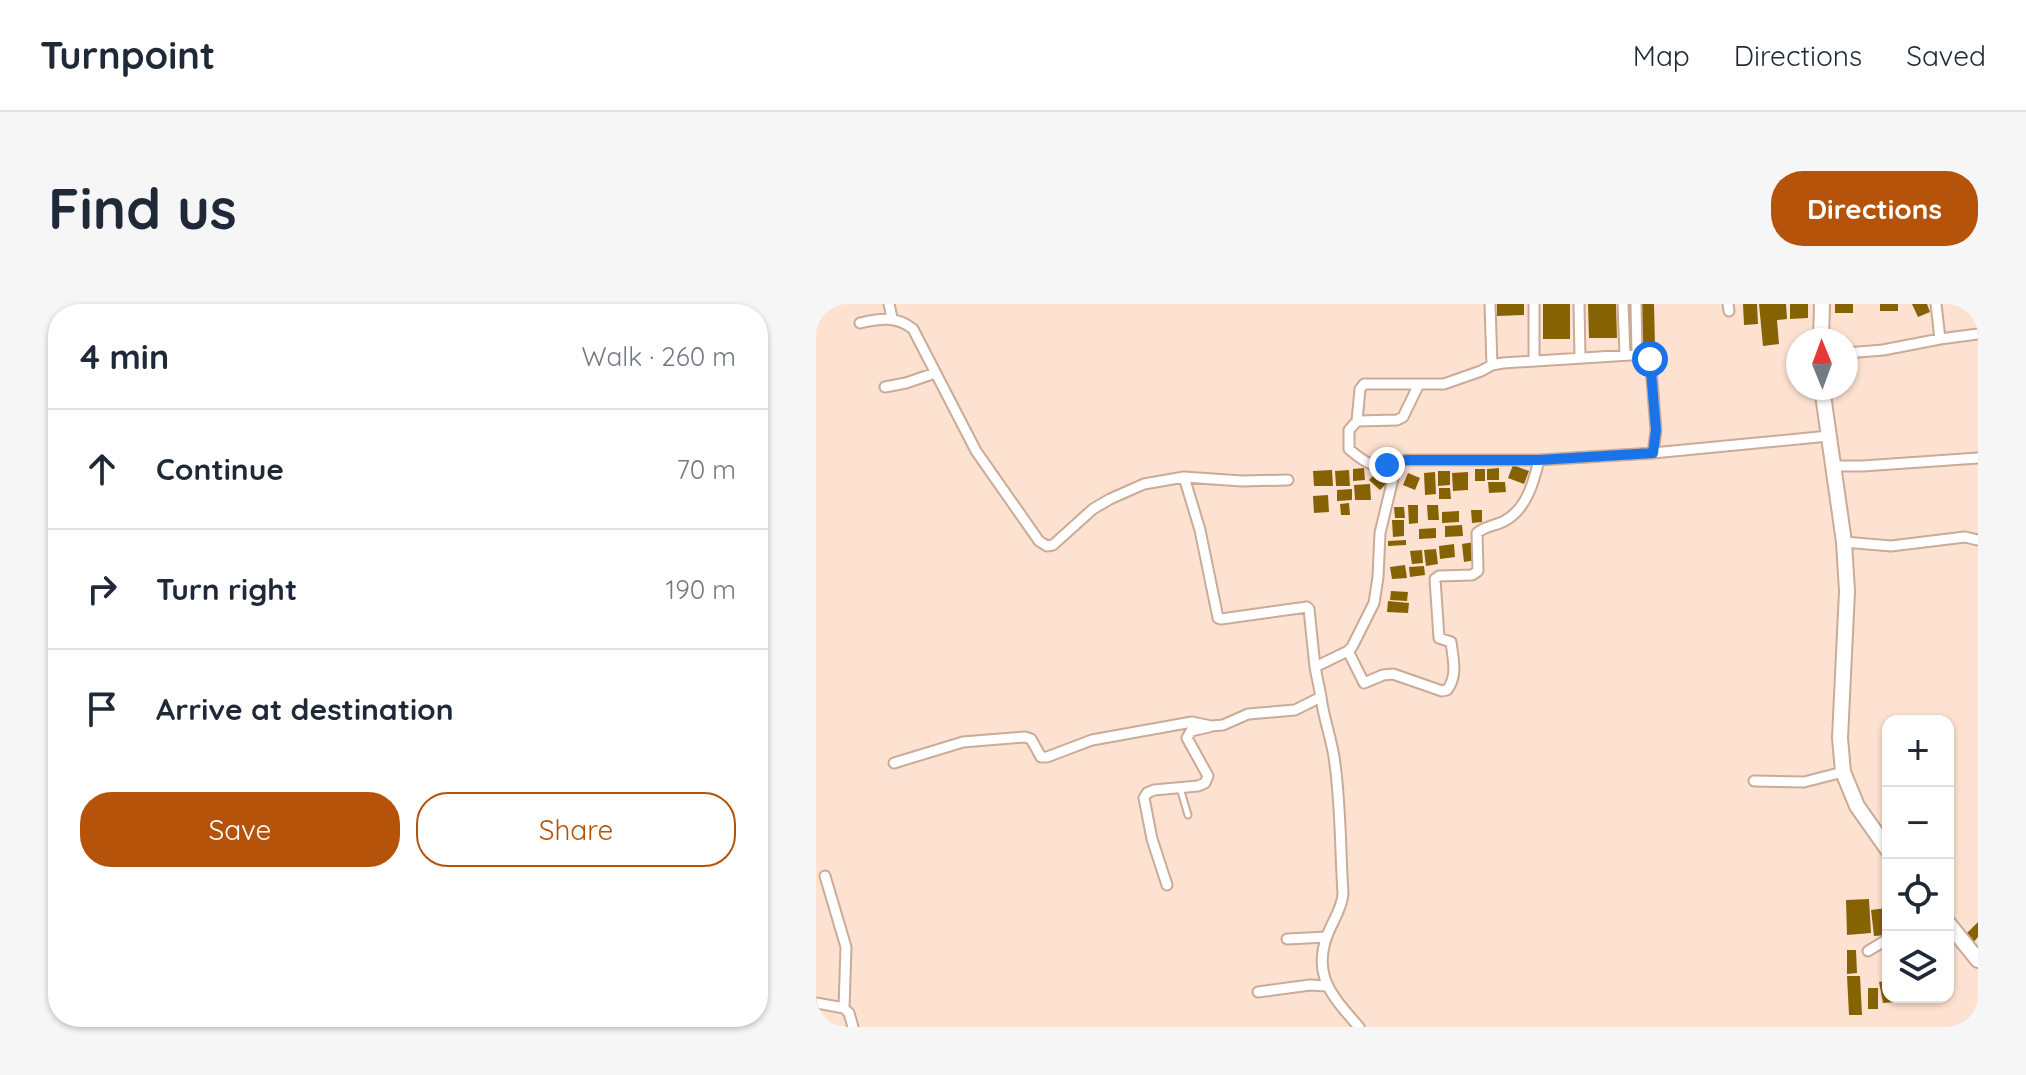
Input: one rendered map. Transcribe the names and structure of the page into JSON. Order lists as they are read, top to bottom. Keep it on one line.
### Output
{"north":"top","page":{"header":"Turnpoint","nav":["Map","Directions","Saved"],"buttons":["Directions",["Save","Share"]],"title":"Find us","heading":["4 min","Walk · 260 m"],"list":[["Continue","70 m"],["Turn right","190 m"],"Arrive at destination"],"map_buttons":["+","−"]}}
